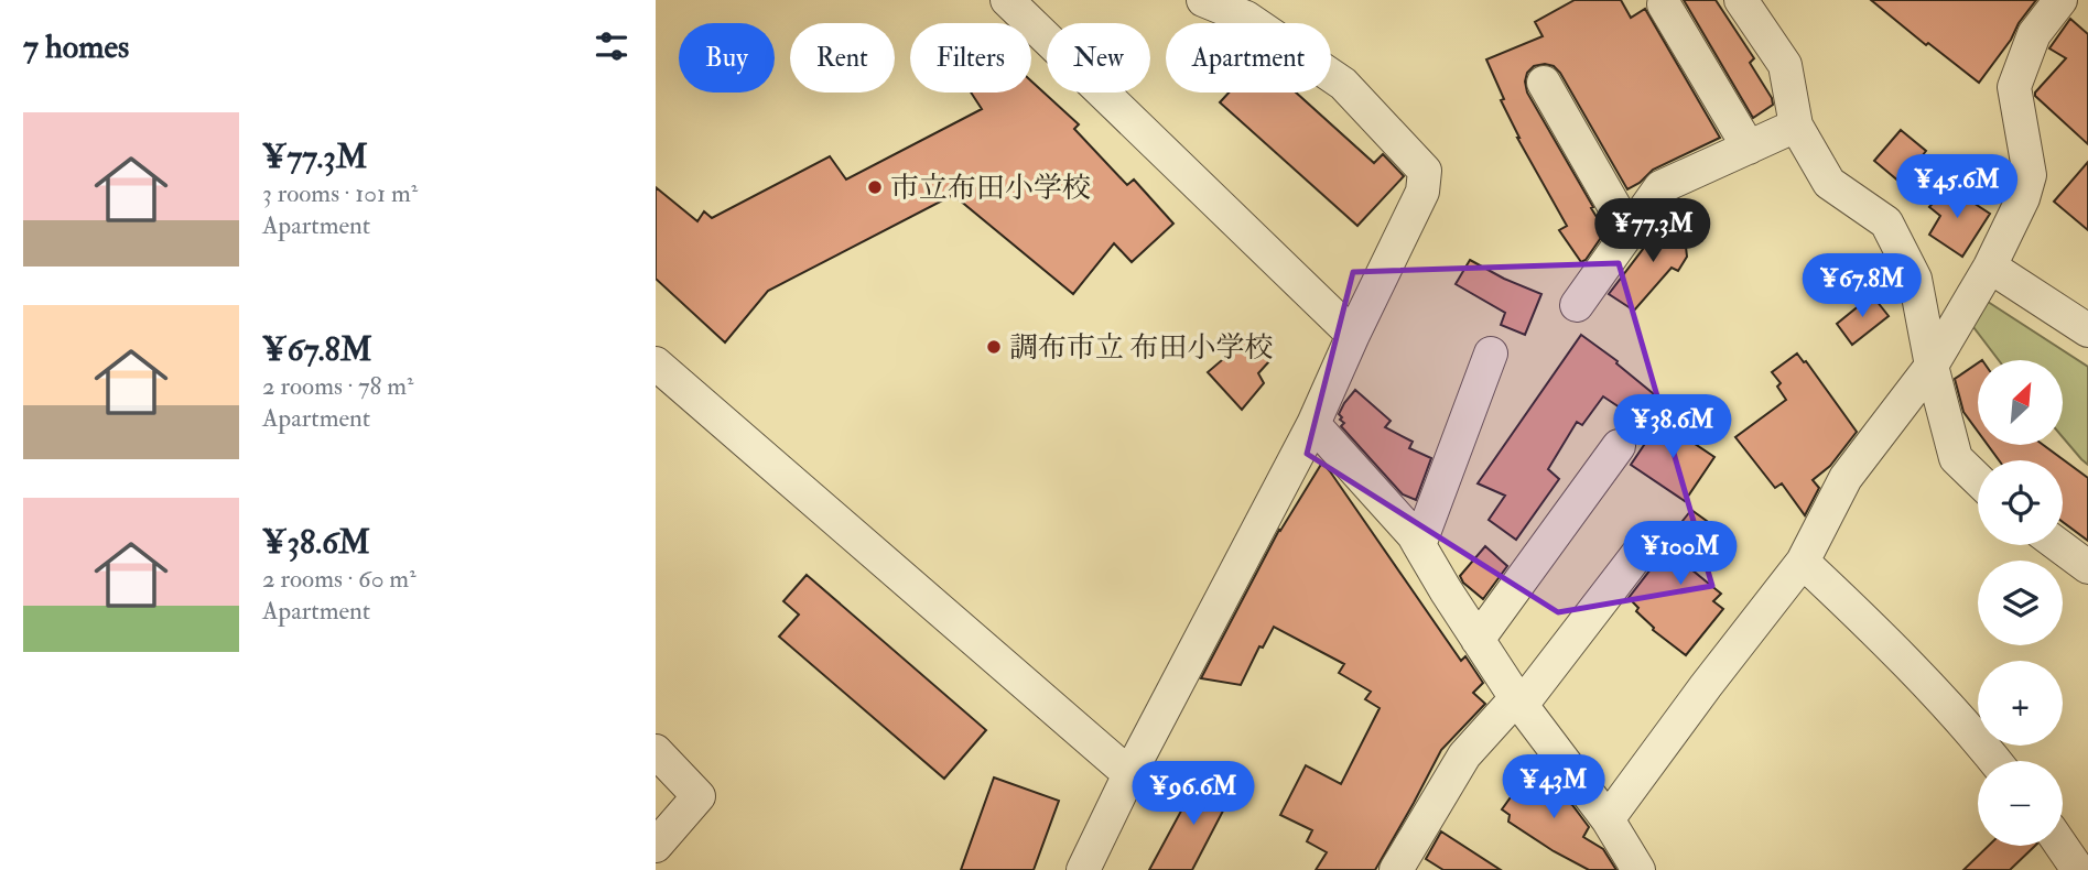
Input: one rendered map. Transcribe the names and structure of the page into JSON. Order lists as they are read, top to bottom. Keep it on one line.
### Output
{"places":["市立布田小学校","調布市立 布田小学校"],"north":"top right","page":{"heading":"7 homes","chip":["Buy","Rent","Filters","New","Apartment"],"list":[{"name":"¥77.3M","note":"3 rooms · 101 m² · Apartment"},{"name":"¥67.8M","note":"2 rooms · 78 m² · Apartment"},{"name":"¥38.6M","note":"2 rooms · 60 m² · Apartment"}],"price":["¥45.6M","¥77.3M","¥67.8M","¥38.6M","¥100M","¥43M","¥96.6M"],"map_buttons":["+","−"]}}
